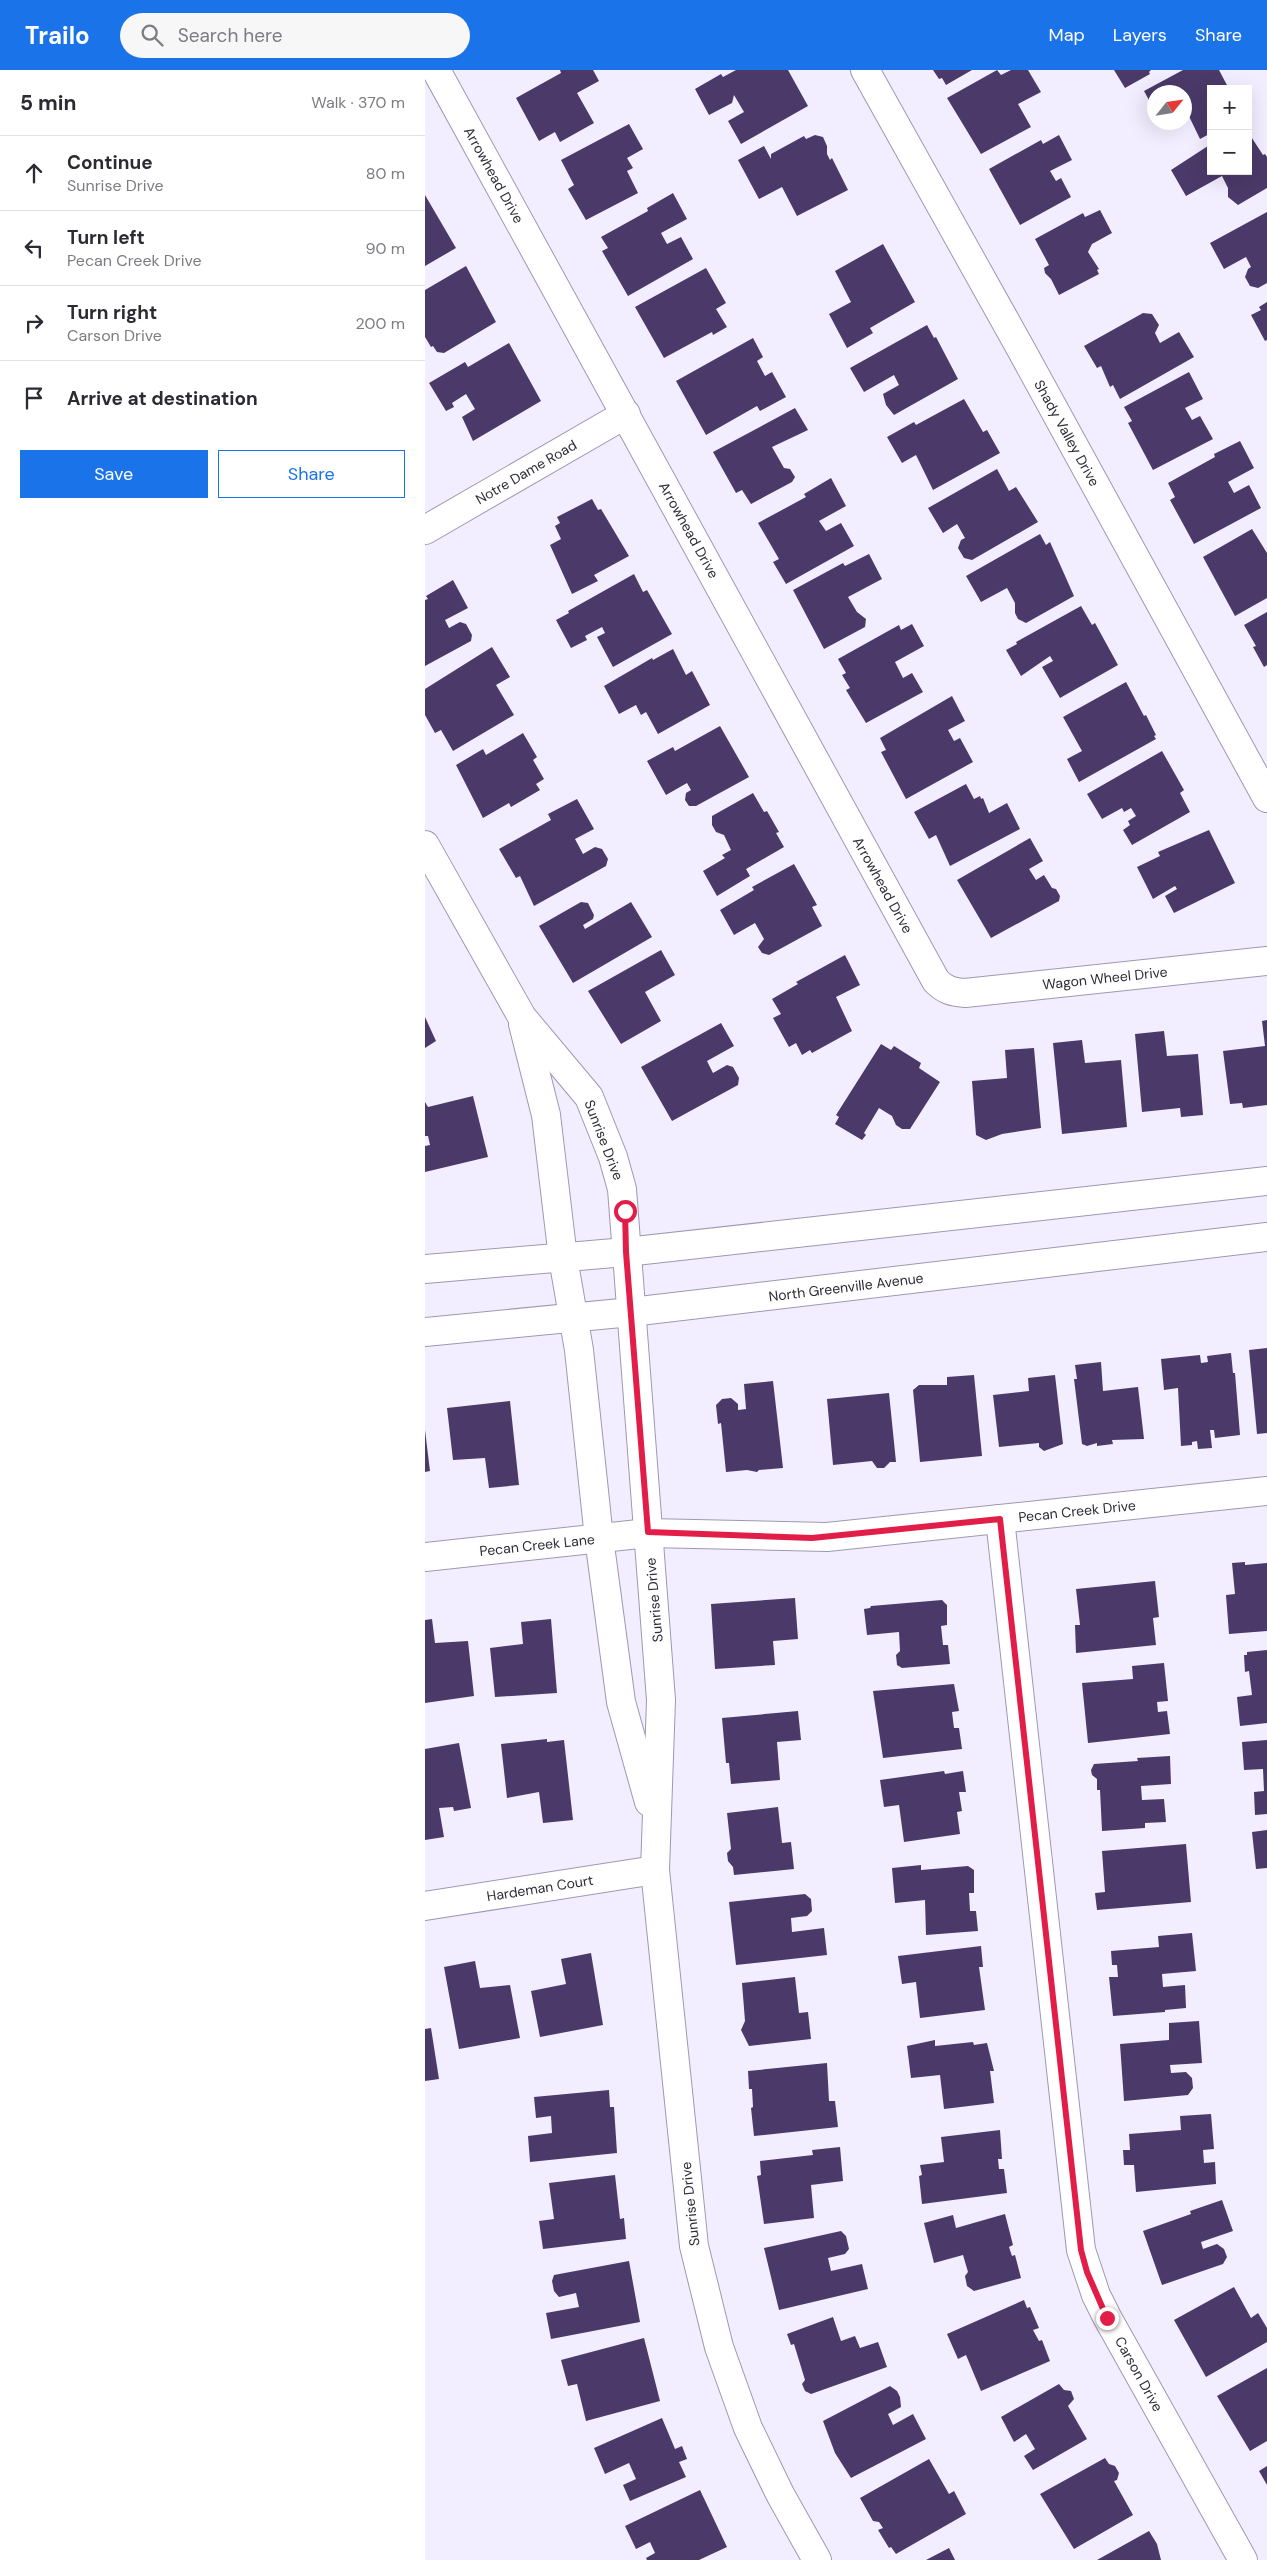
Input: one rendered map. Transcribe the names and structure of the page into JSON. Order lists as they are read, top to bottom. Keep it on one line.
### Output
{"streets":{"street":["Arrowhead Drive","Shady Valley Drive","Notre Dame Road","Wagon Wheel Drive","Sunrise Drive","North Greenville Avenue","Pecan Creek Drive","Pecan Creek Lane","Hardeman Court","Carson Drive"]},"crossings":[["Arrowhead Drive","Notre Dame Road"],["Arrowhead Drive","Wagon Wheel Drive"],["Sunrise Drive","North Greenville Avenue"],["Sunrise Drive","Pecan Creek Drive"],["Sunrise Drive","Pecan Creek Lane"],["Sunrise Drive","Hardeman Court"],["Pecan Creek Drive","Pecan Creek Lane"],["Pecan Creek Drive","Carson Drive"]],"north":"top right","page":{"header":"Trailo","search":"Search here","nav":["Map","Layers","Share"],"heading":["5 min","Walk · 370 m"],"map_buttons":["+","−"],"list":[["Continue","Sunrise Drive","80 m"],["Turn left","Pecan Creek Drive","90 m"],["Turn right","Carson Drive","200 m"],"Arrive at destination"],"buttons":["Save","Share"]}}
